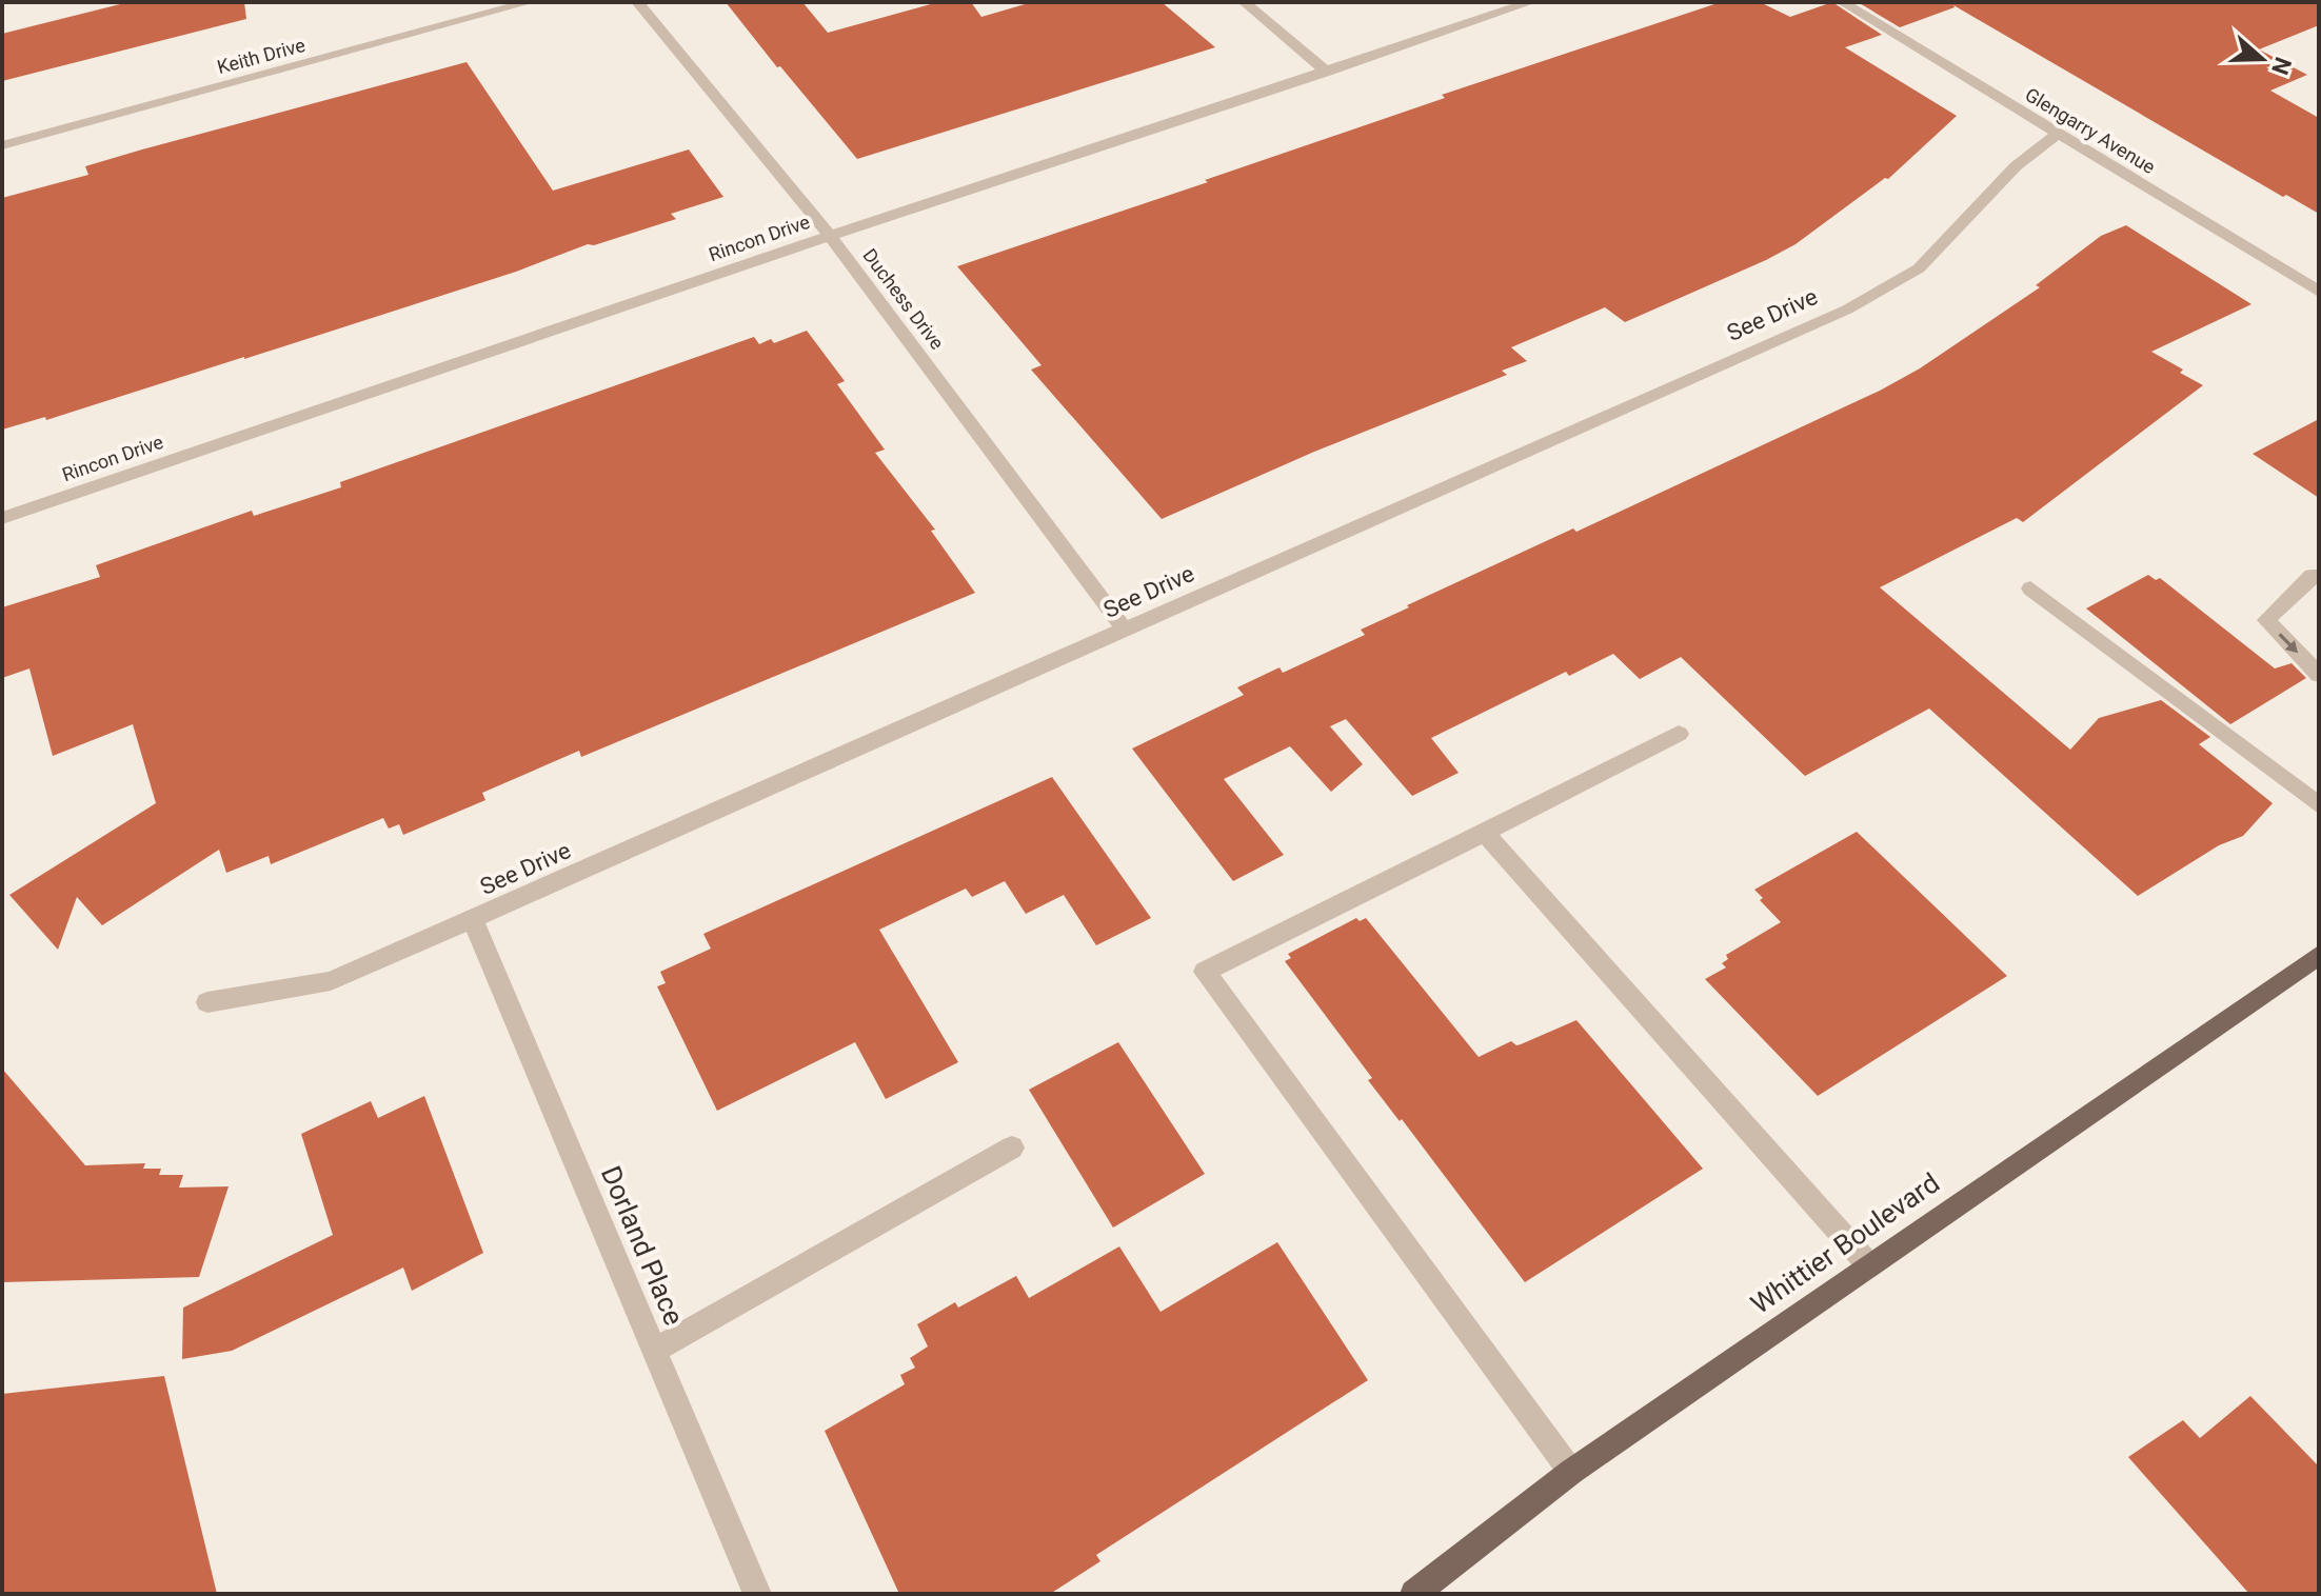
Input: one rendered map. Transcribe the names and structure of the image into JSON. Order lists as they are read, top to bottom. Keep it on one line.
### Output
{"streets":{"main road":["Whittier Boulevard"],"street":["Keith Drive","Glengarry Avenue","Rincon Drive","Duchess Drive","See Drive","Dorland Place"]},"crossings":[["Glengarry Avenue","See Drive"],["Rincon Drive","Duchess Drive"],["Duchess Drive","See Drive"],["See Drive","Dorland Place"]],"north":"right"}
